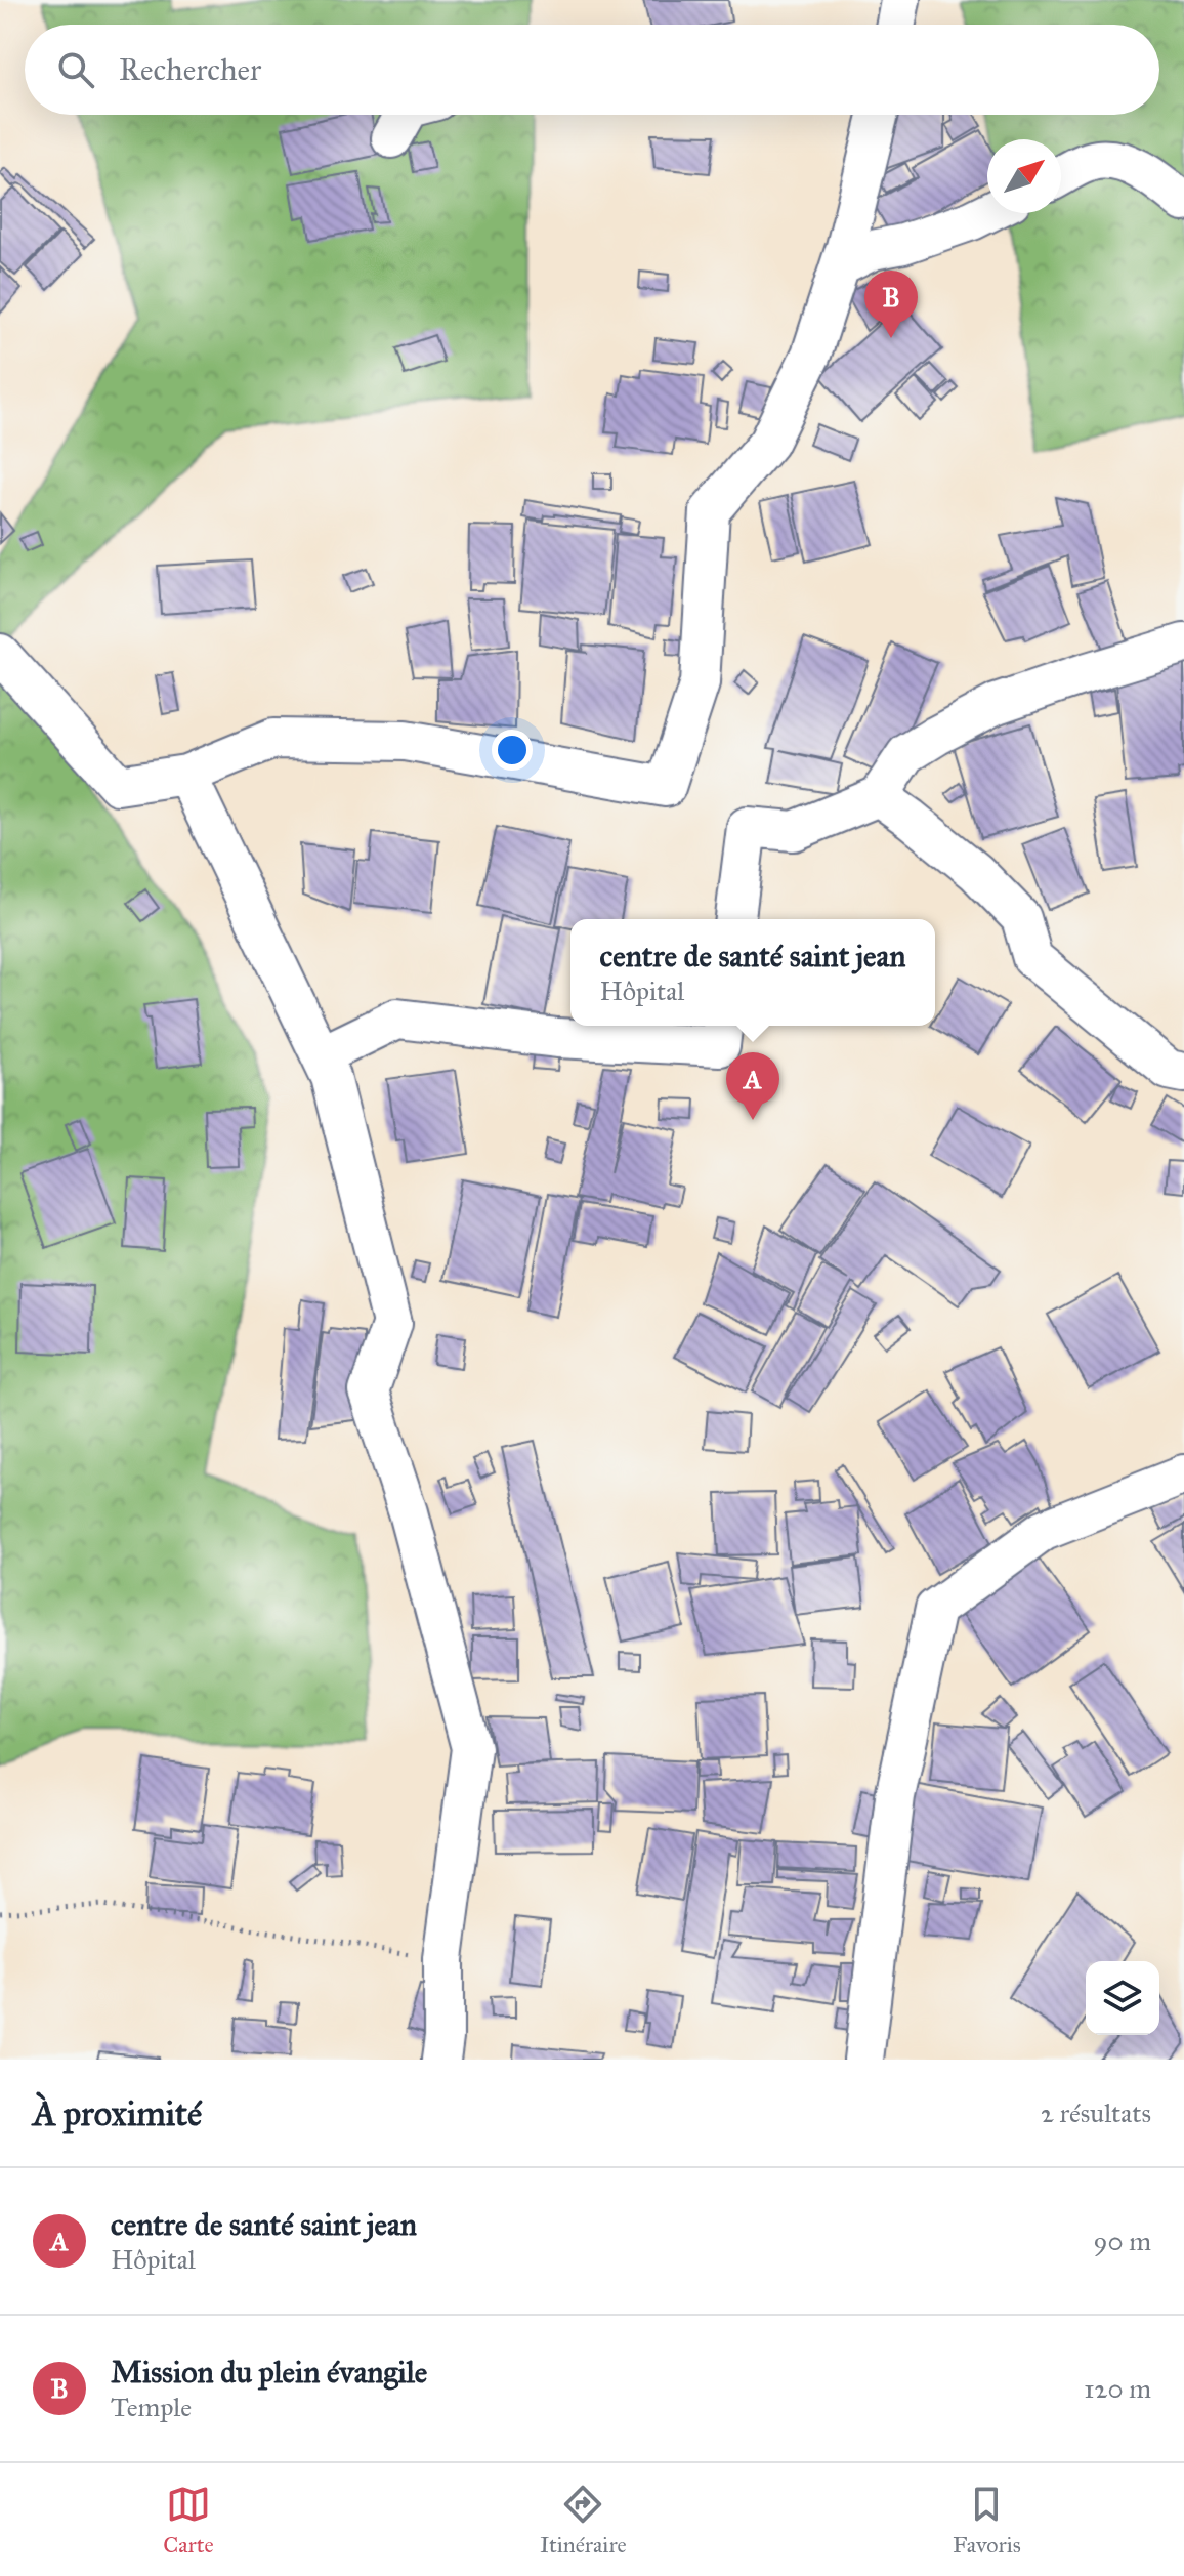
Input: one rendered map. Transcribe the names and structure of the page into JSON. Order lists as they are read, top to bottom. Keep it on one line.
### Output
{"north":"top right","page":{"search":"Rechercher","pins":["B","A"],"popup":["centre de santé saint jean","Hôpital"],"heading":["À proximité","2 résultats"],"list":[{"mark":"A","name":"centre de santé saint jean","note":"Hôpital","value":"90 m"},{"mark":"B","name":"Mission du plein évangile","note":"Temple","value":"120 m"}],"nav":["Carte","Itinéraire","Favoris"]}}
